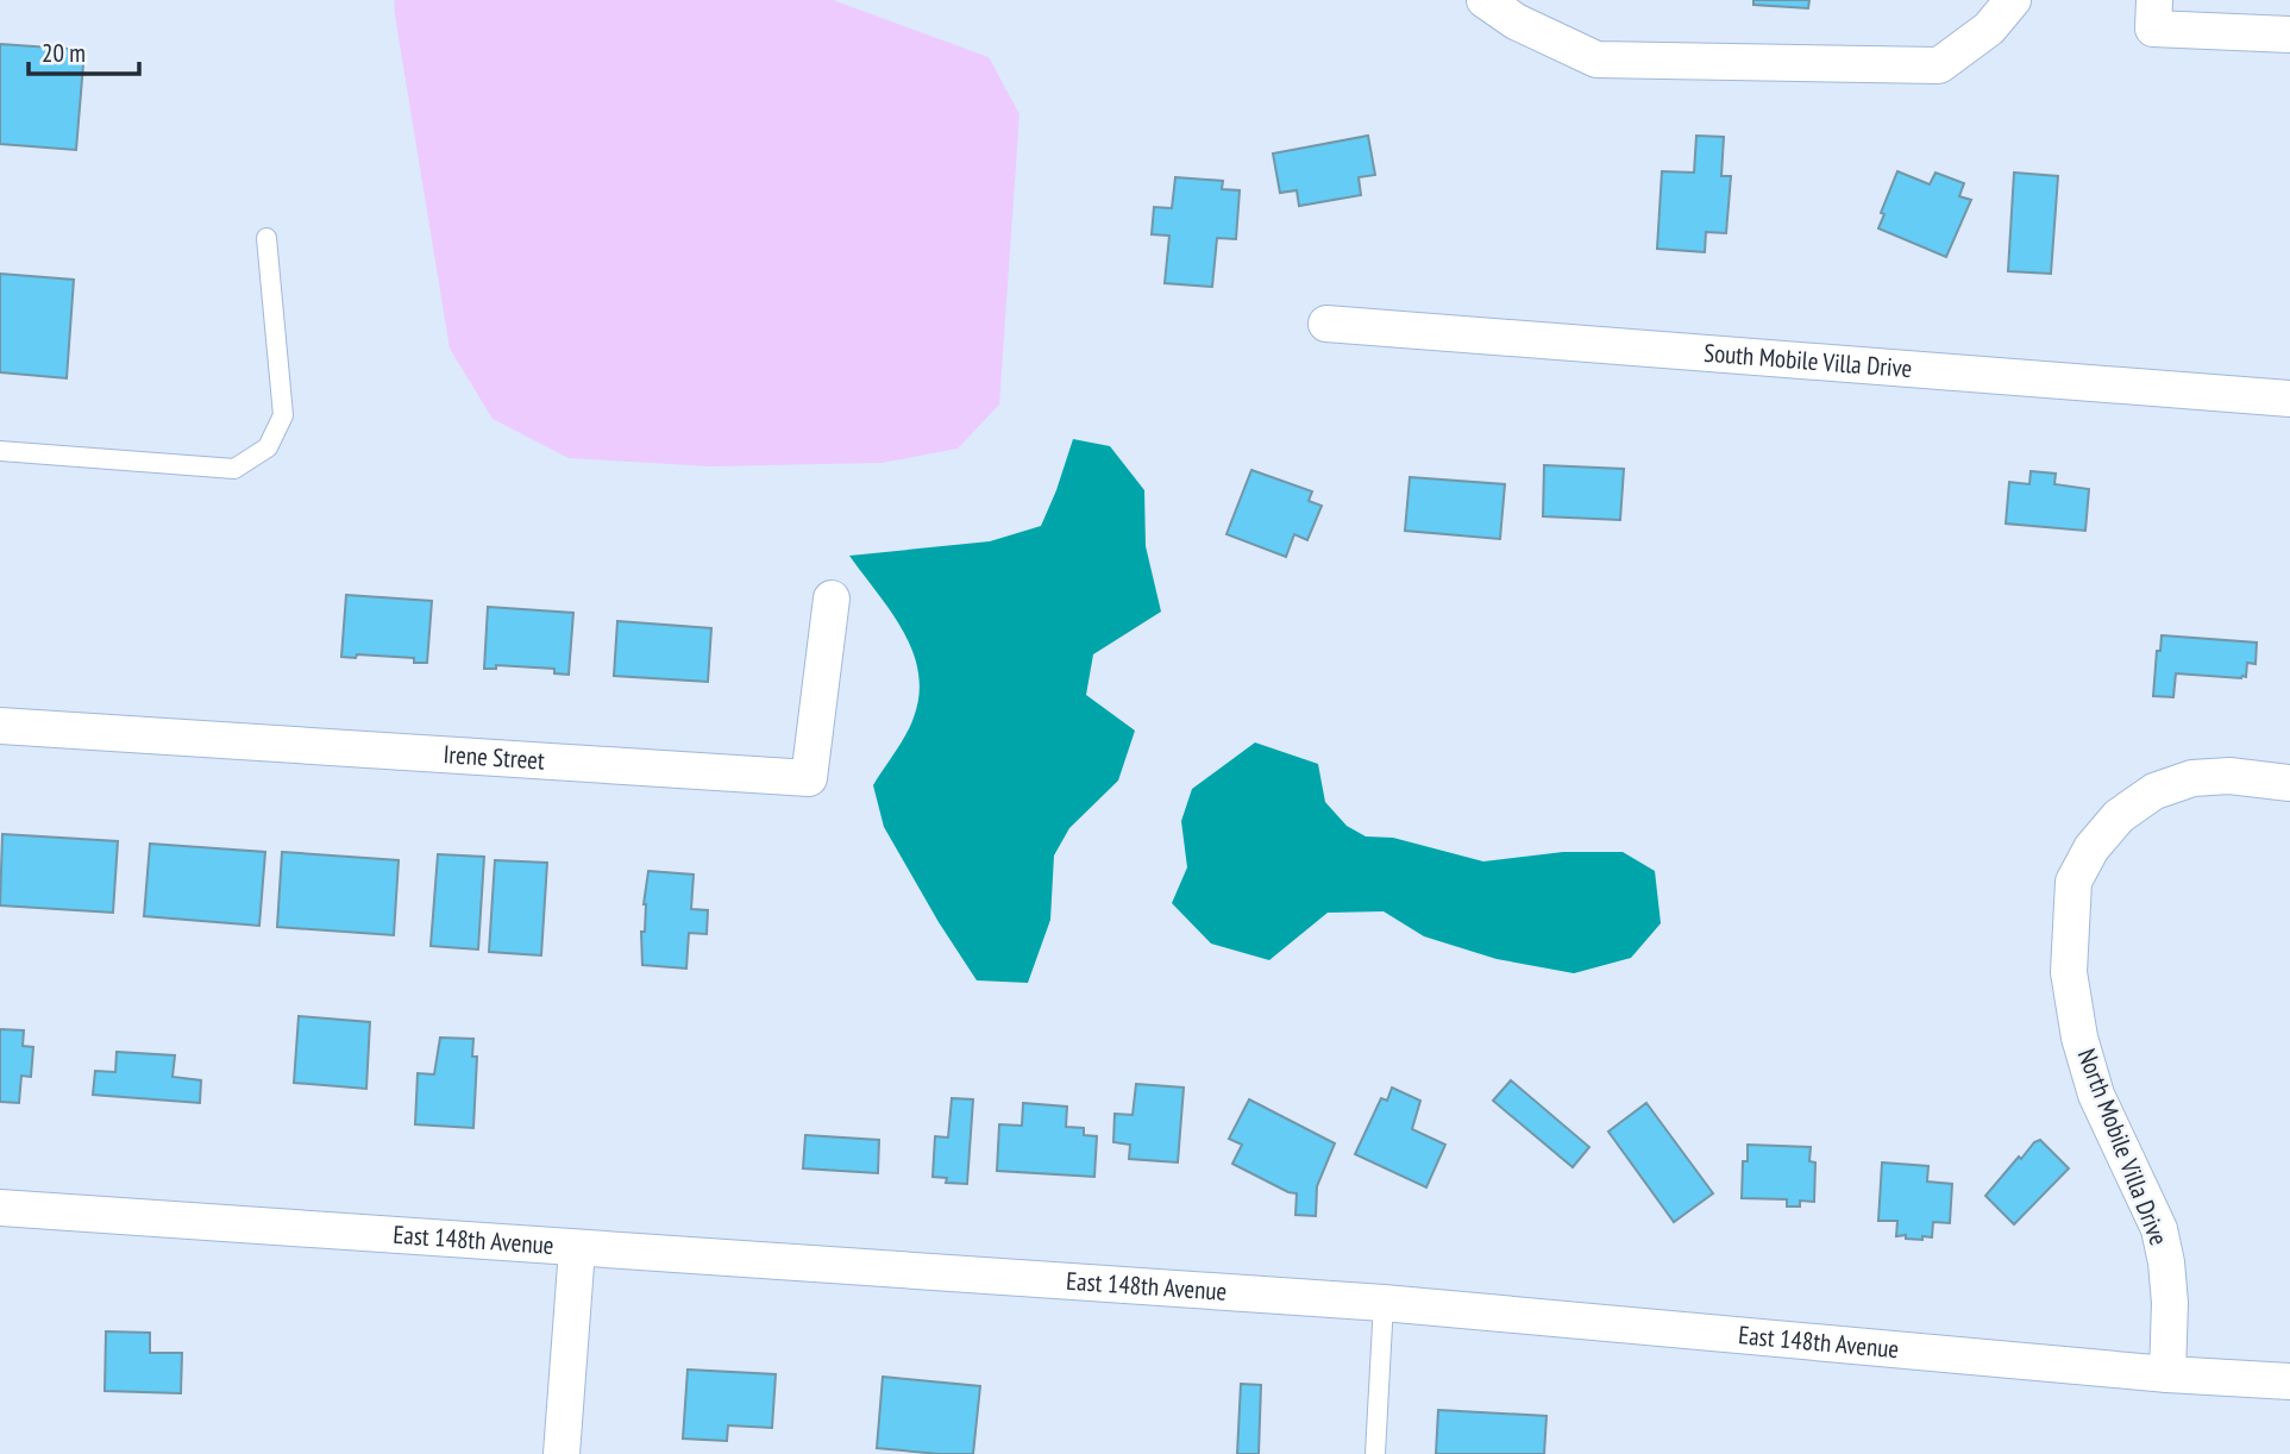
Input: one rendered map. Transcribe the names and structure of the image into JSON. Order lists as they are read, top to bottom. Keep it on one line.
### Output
{"streets":{"street":["South Mobile Villa Drive","Irene Street","North Mobile Villa Drive","East 148th Avenue"]},"crossings":[["North Mobile Villa Drive","East 148th Avenue"]],"scale_bar":"20 m"}
